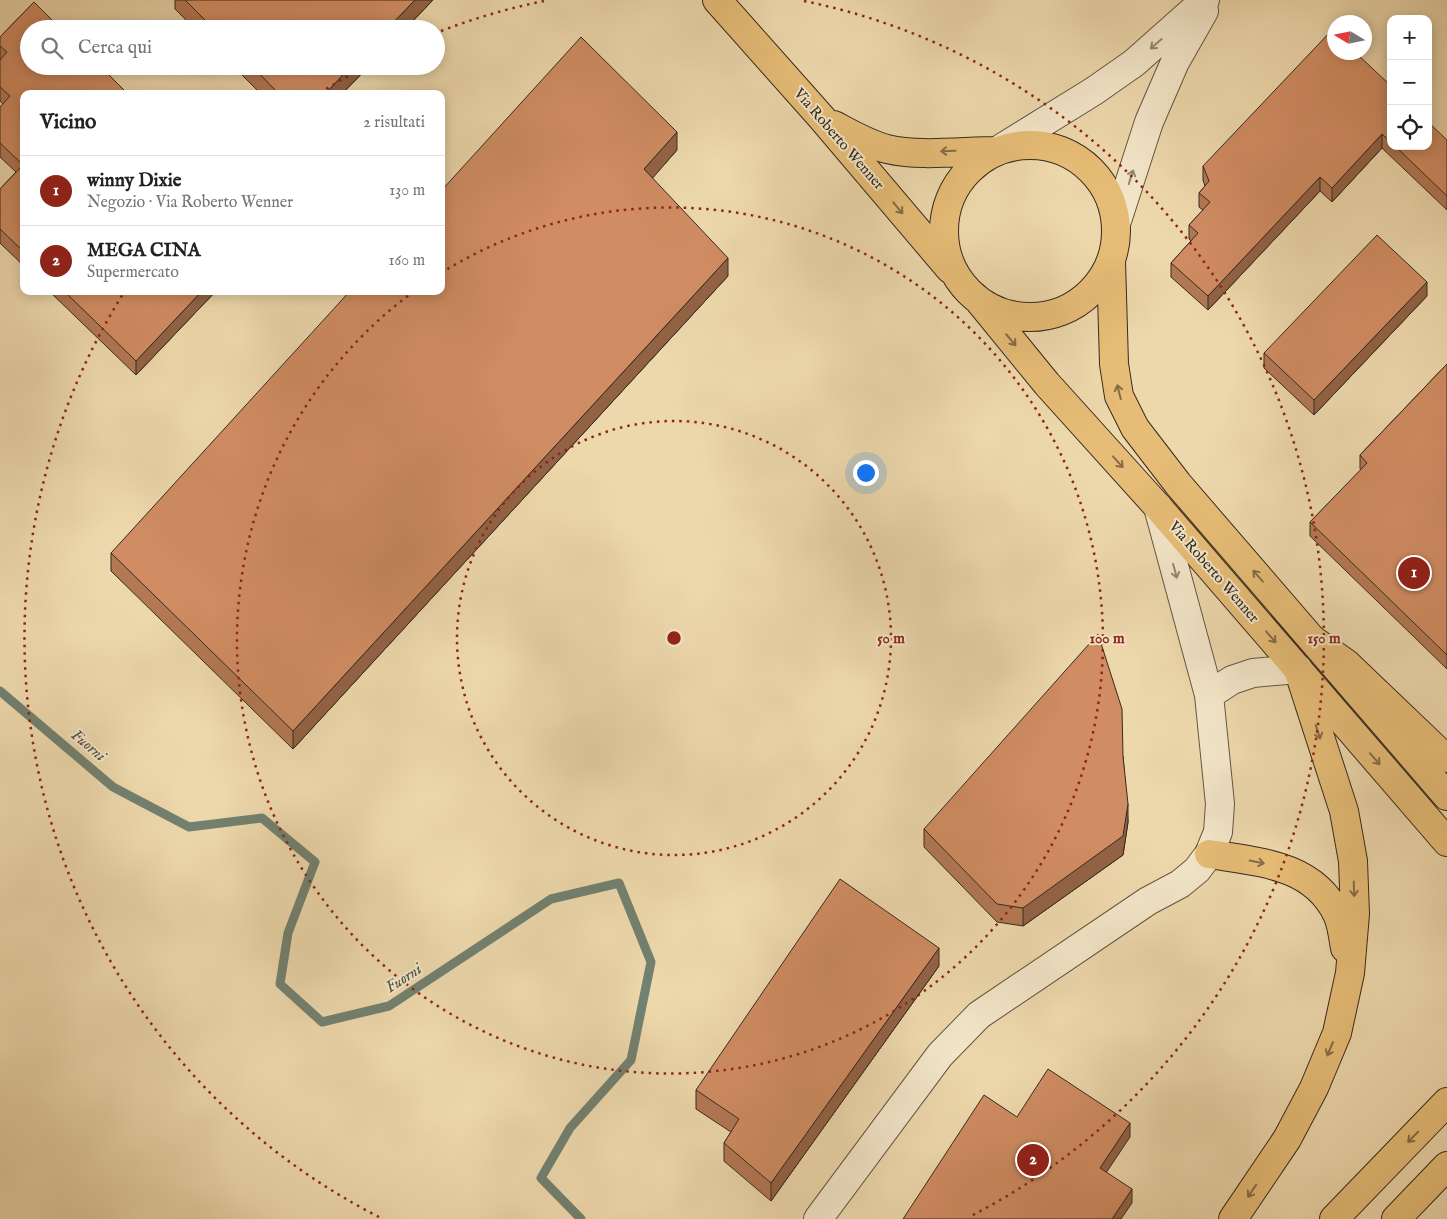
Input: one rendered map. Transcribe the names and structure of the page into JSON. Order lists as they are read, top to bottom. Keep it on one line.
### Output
{"streets":{"main road":["Via Roberto Wenner"]},"water":["Fuorni"],"north":"left","page":{"map_buttons":["+","−"],"search":"Cerca qui","heading":["Vicino","2 risultati"],"list":[{"mark":"1","name":"winny Dixie","note":"Negozio · Via Roberto Wenner","value":"130 m"},{"mark":"2","name":"MEGA CINA","note":"Supermercato","value":"160 m"}],"pins":["1","2"]},"rings":["50 m","100 m","150 m"]}
